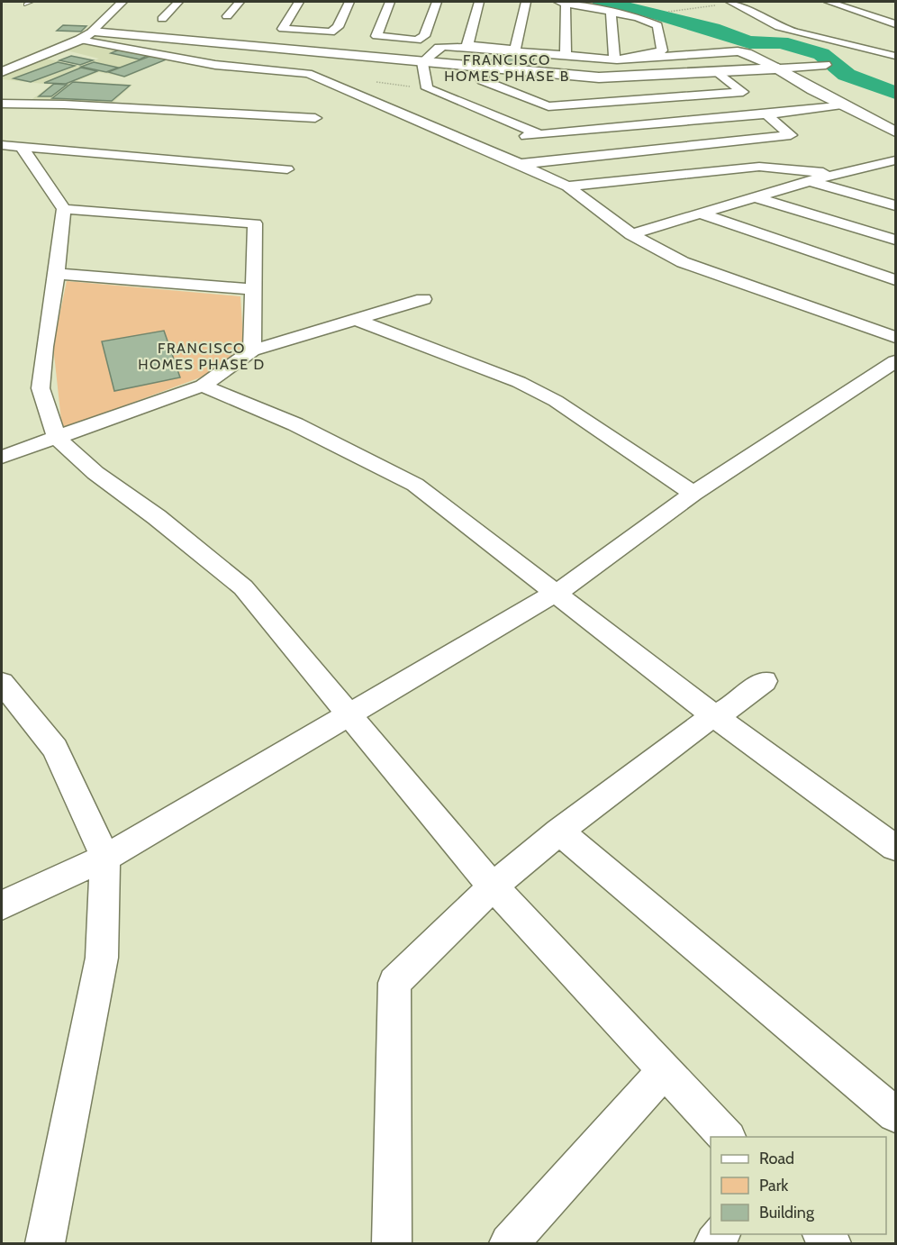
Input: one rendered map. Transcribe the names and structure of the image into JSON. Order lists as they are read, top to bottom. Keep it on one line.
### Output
{"districts":["FRANCISCO HOMES PHASE B","FRANCISCO HOMES PHASE D"],"legend":["Road","Park","Building"]}
